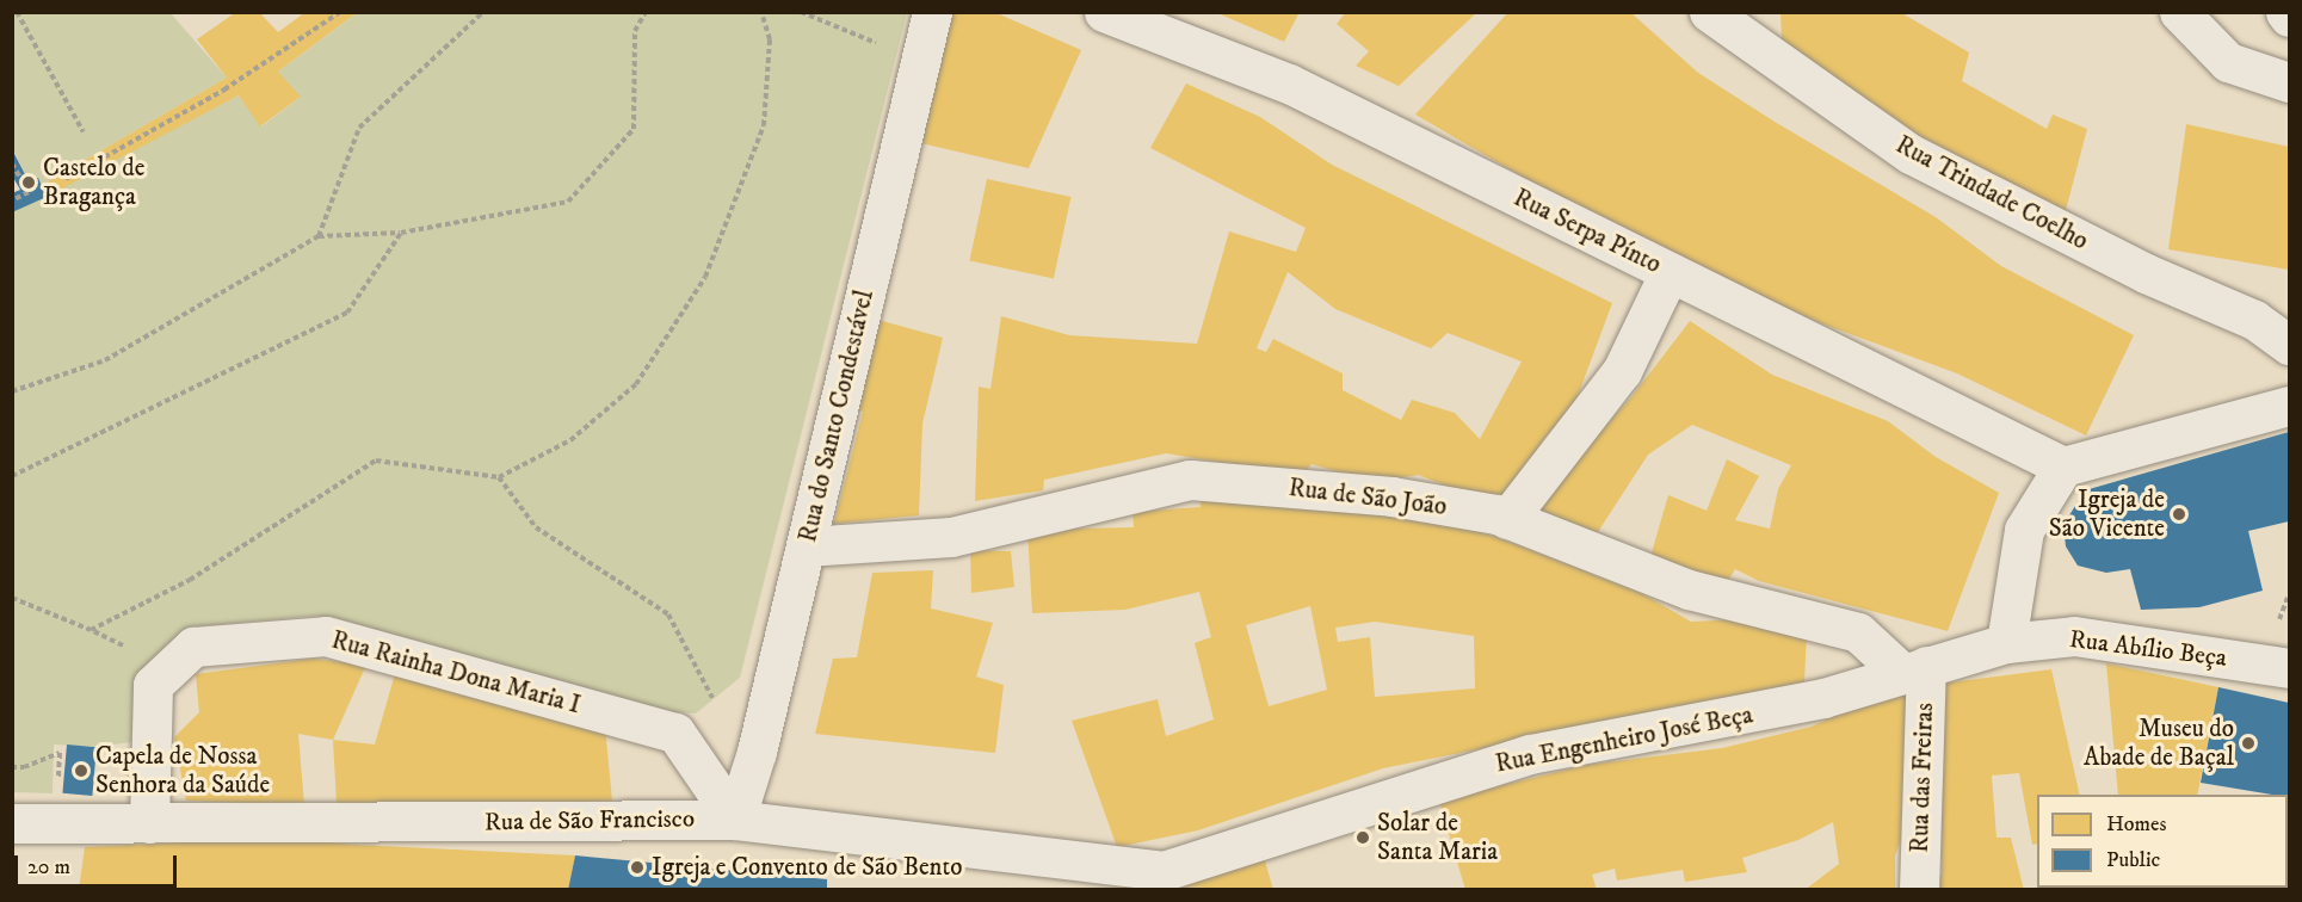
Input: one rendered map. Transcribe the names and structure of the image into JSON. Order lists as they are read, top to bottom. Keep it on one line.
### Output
{"streets":{"street":["Rua Trindade Coelho","Rua Serpa Pínto","Rua do Santo Condestável","Rua de São João","Rua Abílio Beça","Rua Rainha Dona Maria I","Rua Engenheiro José Beça","Rua das Freiras","Rua de São Francisco"]},"crossings":[["Rua do Santo Condestável","Rua de São João"],["Rua do Santo Condestável","Rua Rainha Dona Maria I"],["Rua do Santo Condestável","Rua de São Francisco"],["Rua de São João","Rua Engenheiro José Beça"],["Rua de São João","Rua das Freiras"],["Rua Abílio Beça","Rua Engenheiro José Beça"],["Rua Rainha Dona Maria I","Rua de São Francisco"],["Rua Engenheiro José Beça","Rua das Freiras"],["Rua Engenheiro José Beça","Rua de São Francisco"]],"places":["Castelo de Bragança","Igreja de São Vicente","Museu do Abade de Baçal","Capela de Nossa Senhora da Saúde","Solar de Santa Maria","Igreja e Convento de São Bento"],"legend":["Homes","Public"],"scale_bar":"20 m"}
